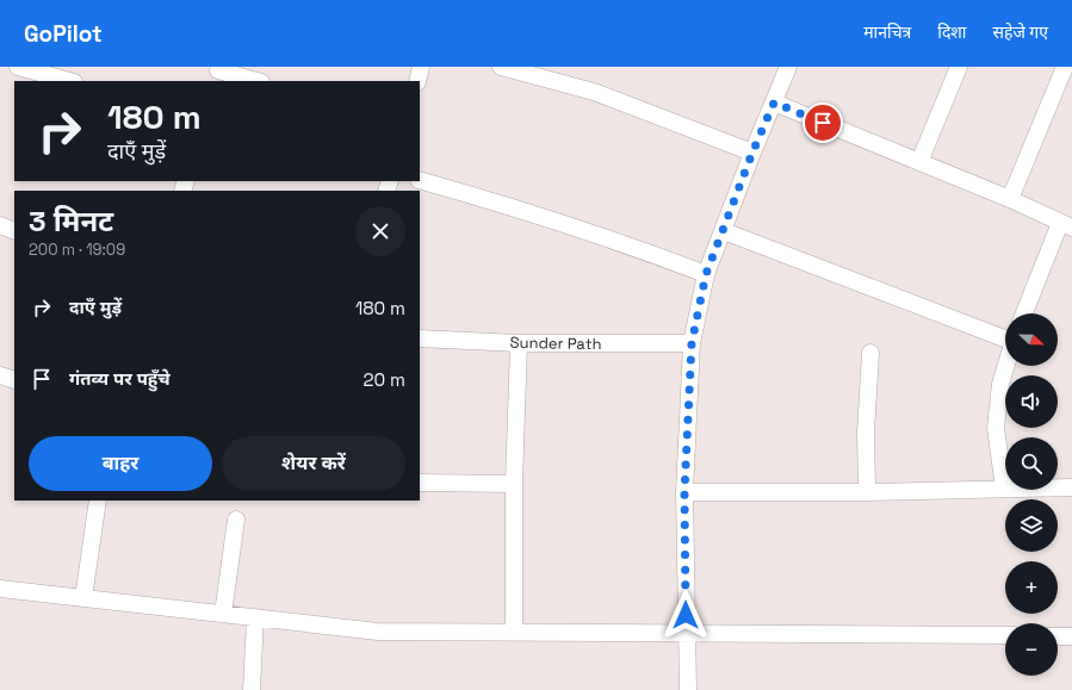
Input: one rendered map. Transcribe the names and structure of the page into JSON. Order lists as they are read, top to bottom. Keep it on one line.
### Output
{"streets":{"street":["Sunder Path"]},"north":"right","page":{"header":"GoPilot","nav":["मानचित्र","दिशा","सहेजे गए"],"turn":["180 m","दाएँ मुड़ें"],"heading":["3 मिनट","200 m · 19:09"],"list":[{"name":"दाएँ मुड़ें","value":"180 m"},{"name":"गंतव्य पर पहुँचे","value":"20 m"}],"map_buttons":["+","−"],"buttons":["बाहर","शेयर करें"]}}
